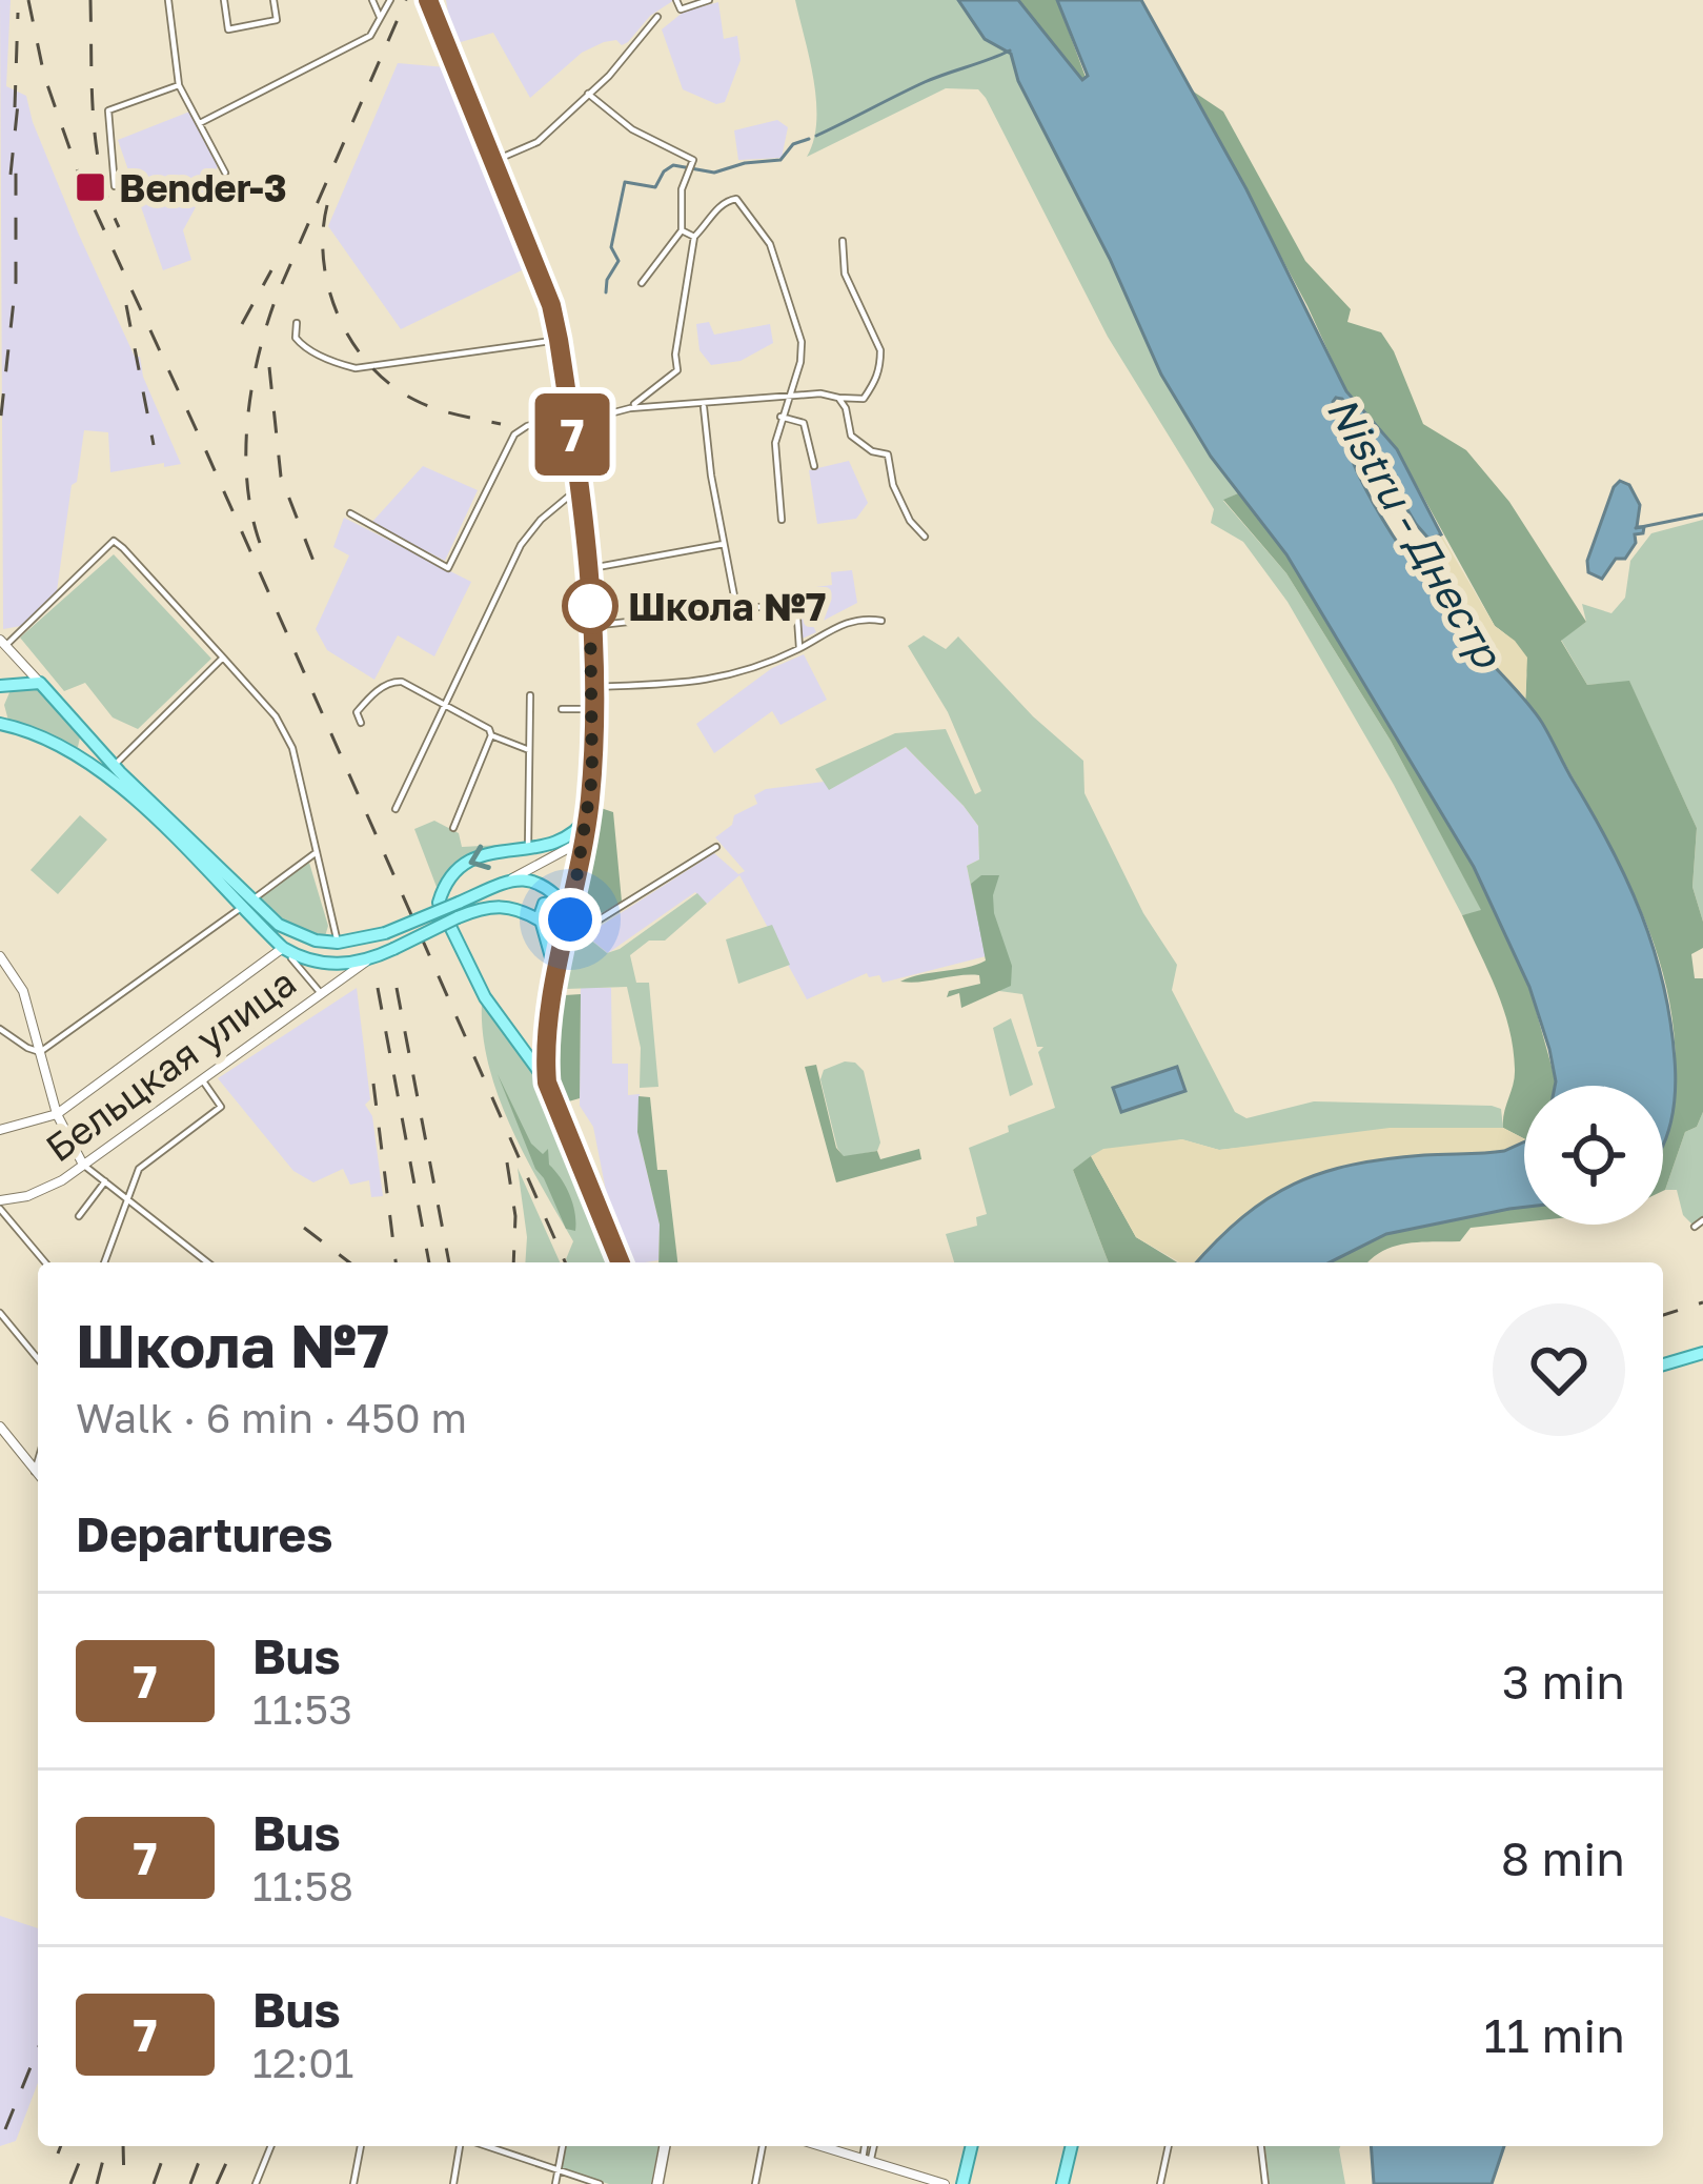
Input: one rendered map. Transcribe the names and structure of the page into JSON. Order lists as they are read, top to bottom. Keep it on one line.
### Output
{"streets":{"street":["Бельцкая улица"]},"water":["Nistru - Днестр"],"places":{"transit":["Bender-3"],"other":["Школа №7"]},"lines":["bus line 7"],"page":{"on_map":"7","heading":[["Школа №7","Walk · 6 min · 450 m"],"Departures"],"list":[{"mark":"7","name":"Bus","note":"11:53","value":"3 min"},{"mark":"7","name":"Bus","note":"11:58","value":"8 min"},{"mark":"7","name":"Bus","note":"12:01","value":"11 min"}]}}
